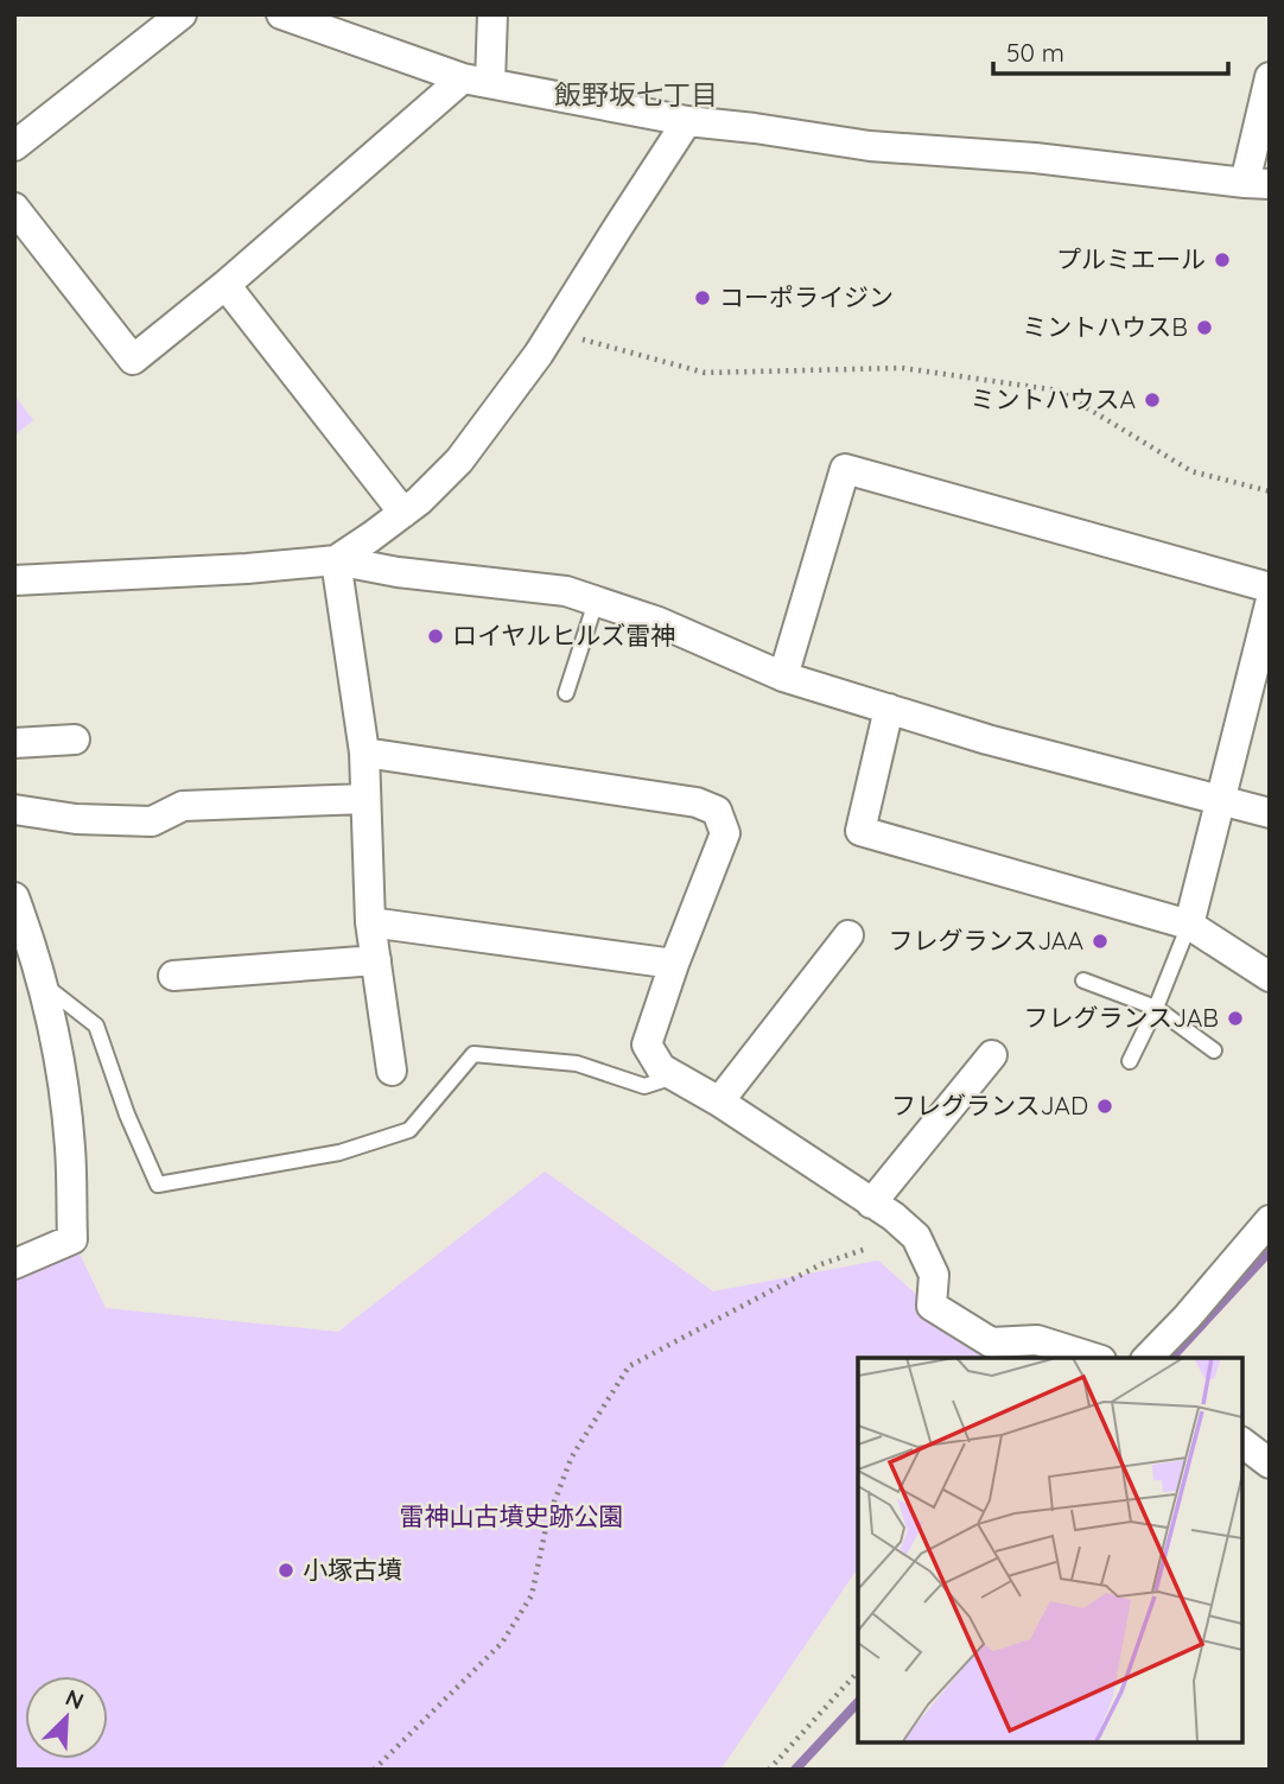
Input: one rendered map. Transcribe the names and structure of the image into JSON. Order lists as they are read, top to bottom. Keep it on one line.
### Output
{"districts":["飯野坂七丁目"],"parks":["雷神山古墳史跡公園"],"places":["プルミエール","コーポライジン","ミントハウスB","ミントハウスA","ロイヤルヒルズ雷神","フレグランスJAA","フレグランスJAB","フレグランスJAD","小塚古墳"],"scale_bar":"50 m","north":"top right"}
